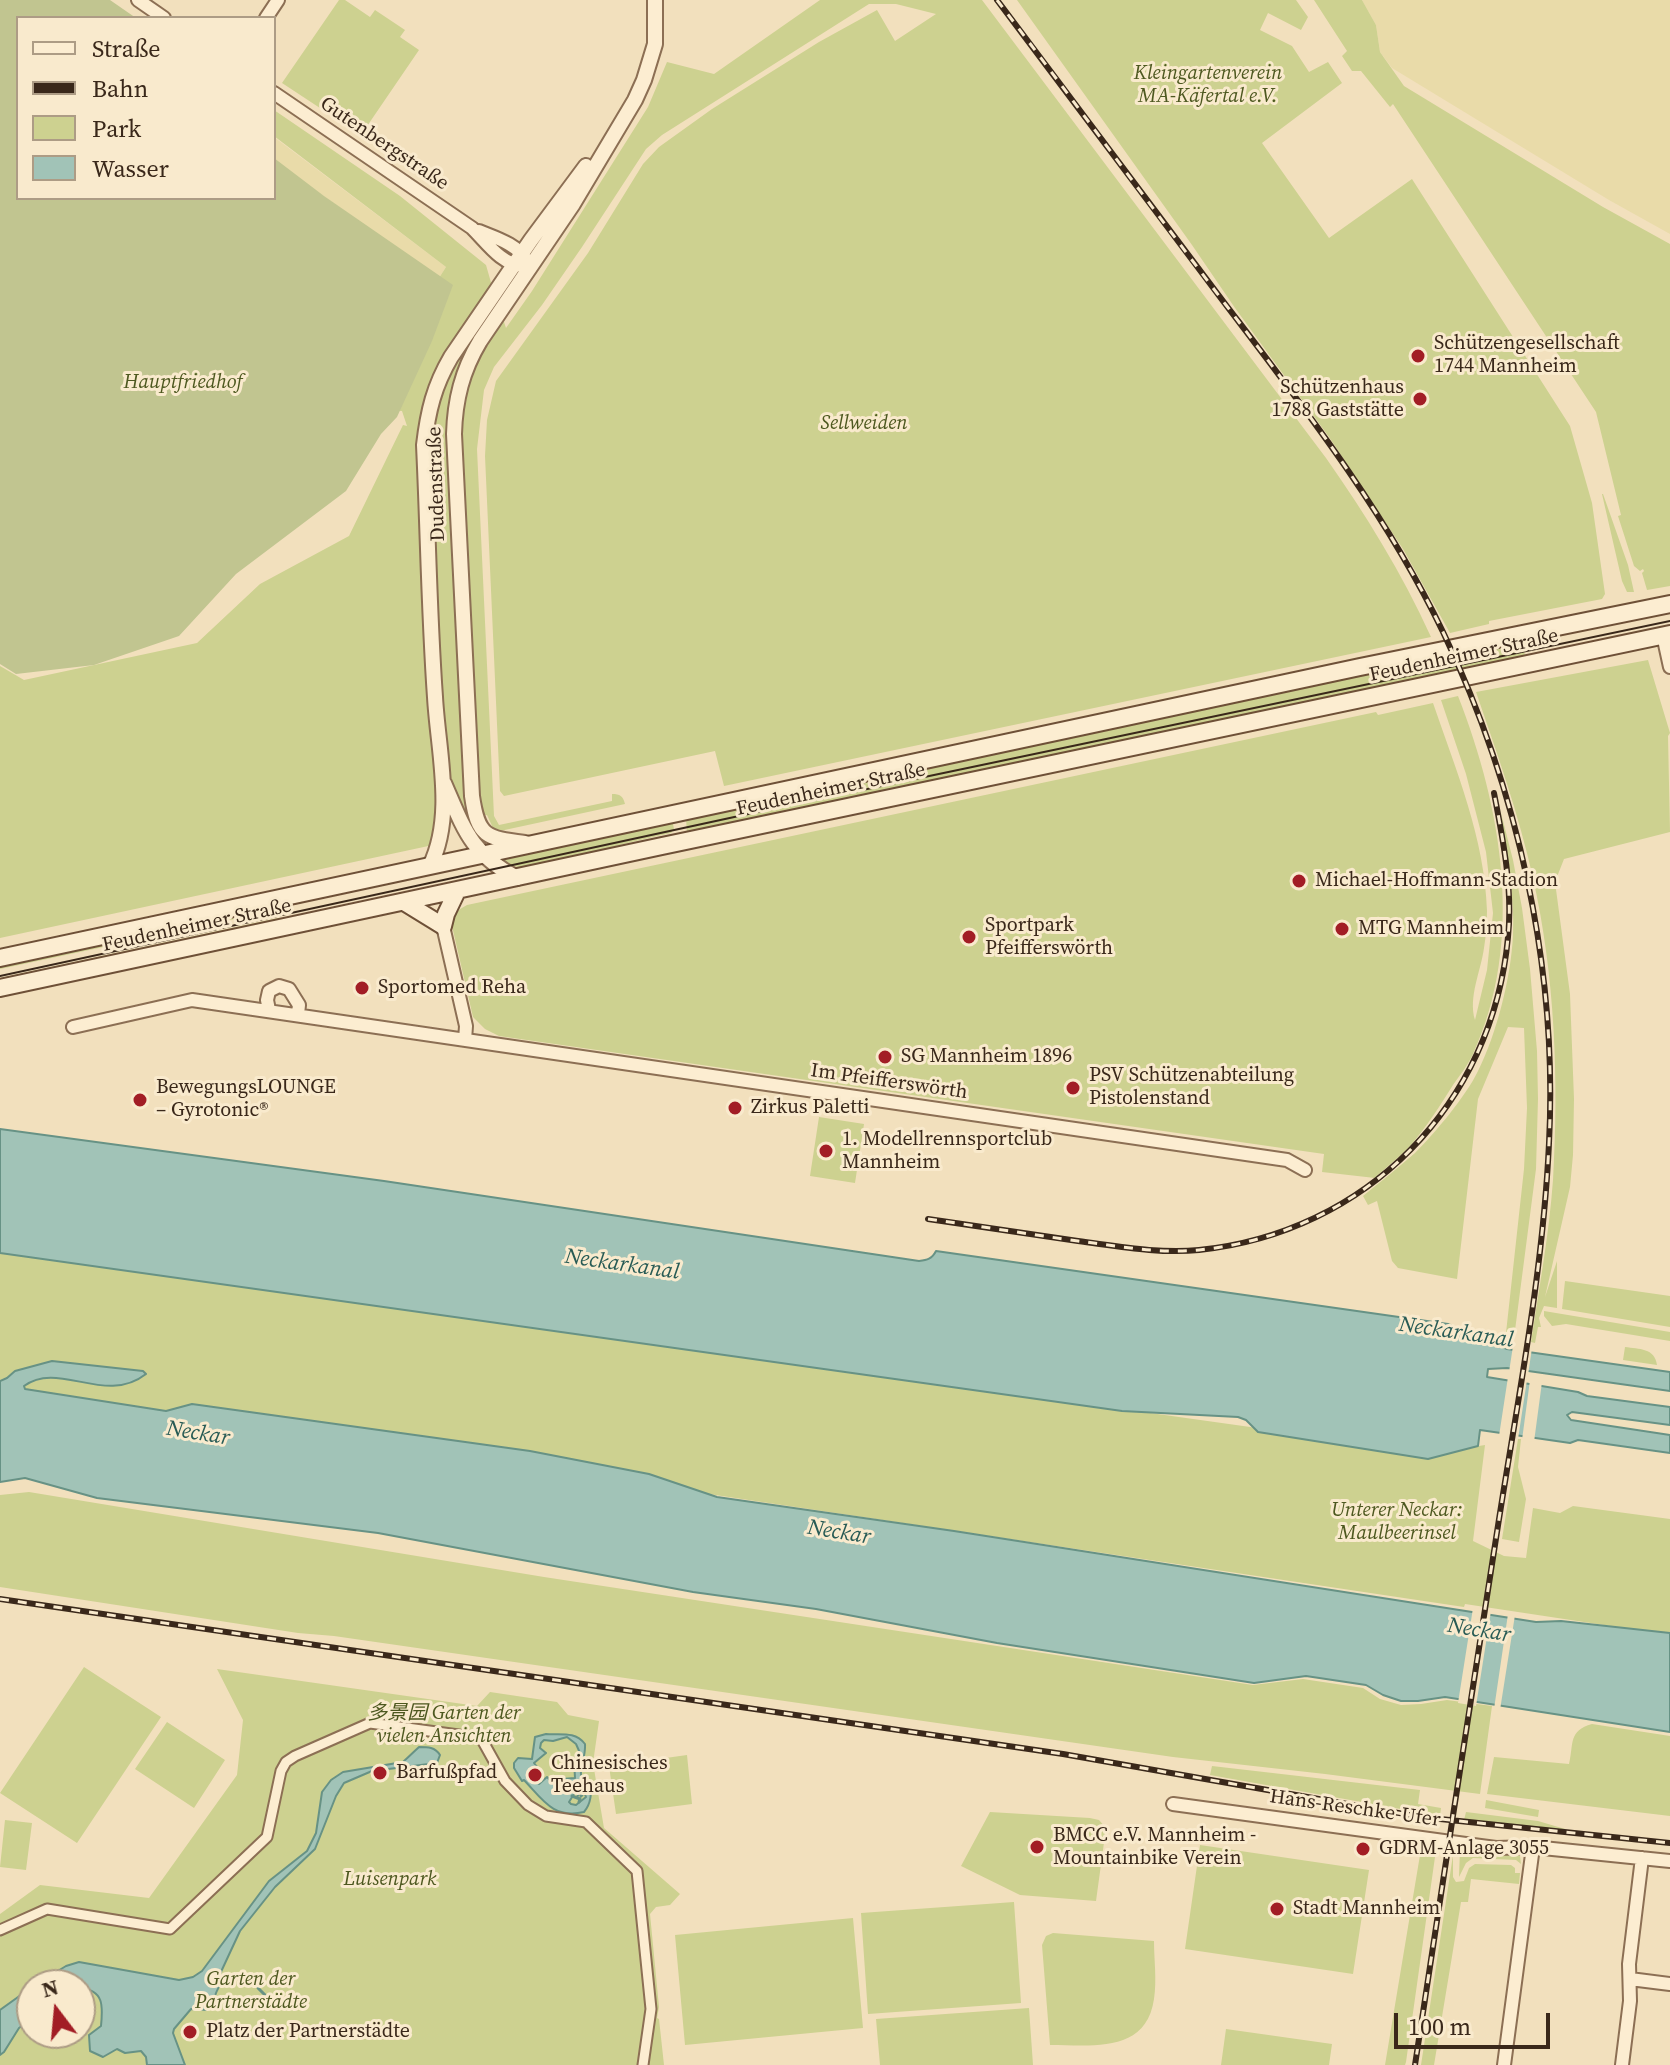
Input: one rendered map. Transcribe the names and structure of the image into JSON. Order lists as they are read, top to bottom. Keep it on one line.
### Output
{"streets":{"main road":["Feudenheimer Straße"],"street":["Gutenbergstraße","Dudenstraße","Im Pfeifferswörth","Hans-Reschke-Ufer"]},"crossings":[["Gutenbergstraße","Dudenstraße"],["Dudenstraße","Feudenheimer Straße"]],"water":["Neckarkanal","Neckar"],"parks":["Kleingartenverein MA-Käfertal e.V.","Hauptfriedhof","Sellweiden","Unterer Neckar: Maulbeerinsel","多景园 Garten der vielen Ansichten","Luisenpark","Garten der Partnerstädte"],"places":["Schützengesellschaft 1744 Mannheim","Schützenhaus 1788 Gaststätte","Michael-Hoffmann-Stadion","MTG Mannheim","Sportpark Pfeifferswörth","Sportomed Reha","SG Mannheim 1896","PSV Schützenabteilung Pistolenstand","BewegungsLOUNGE – Gyrotonic®","Zirkus Paletti","1. Modellrennsportclub Mannheim","Barfußpfad","Chinesisches Teehaus","BMCC e.V. Mannheim - Mountainbike Verein","GDRM-Anlage 3055","Stadt Mannheim","Platz der Partnerstädte"],"legend":["Straße","Bahn","Park","Wasser"],"scale_bar":"100 m","north":"top"}
